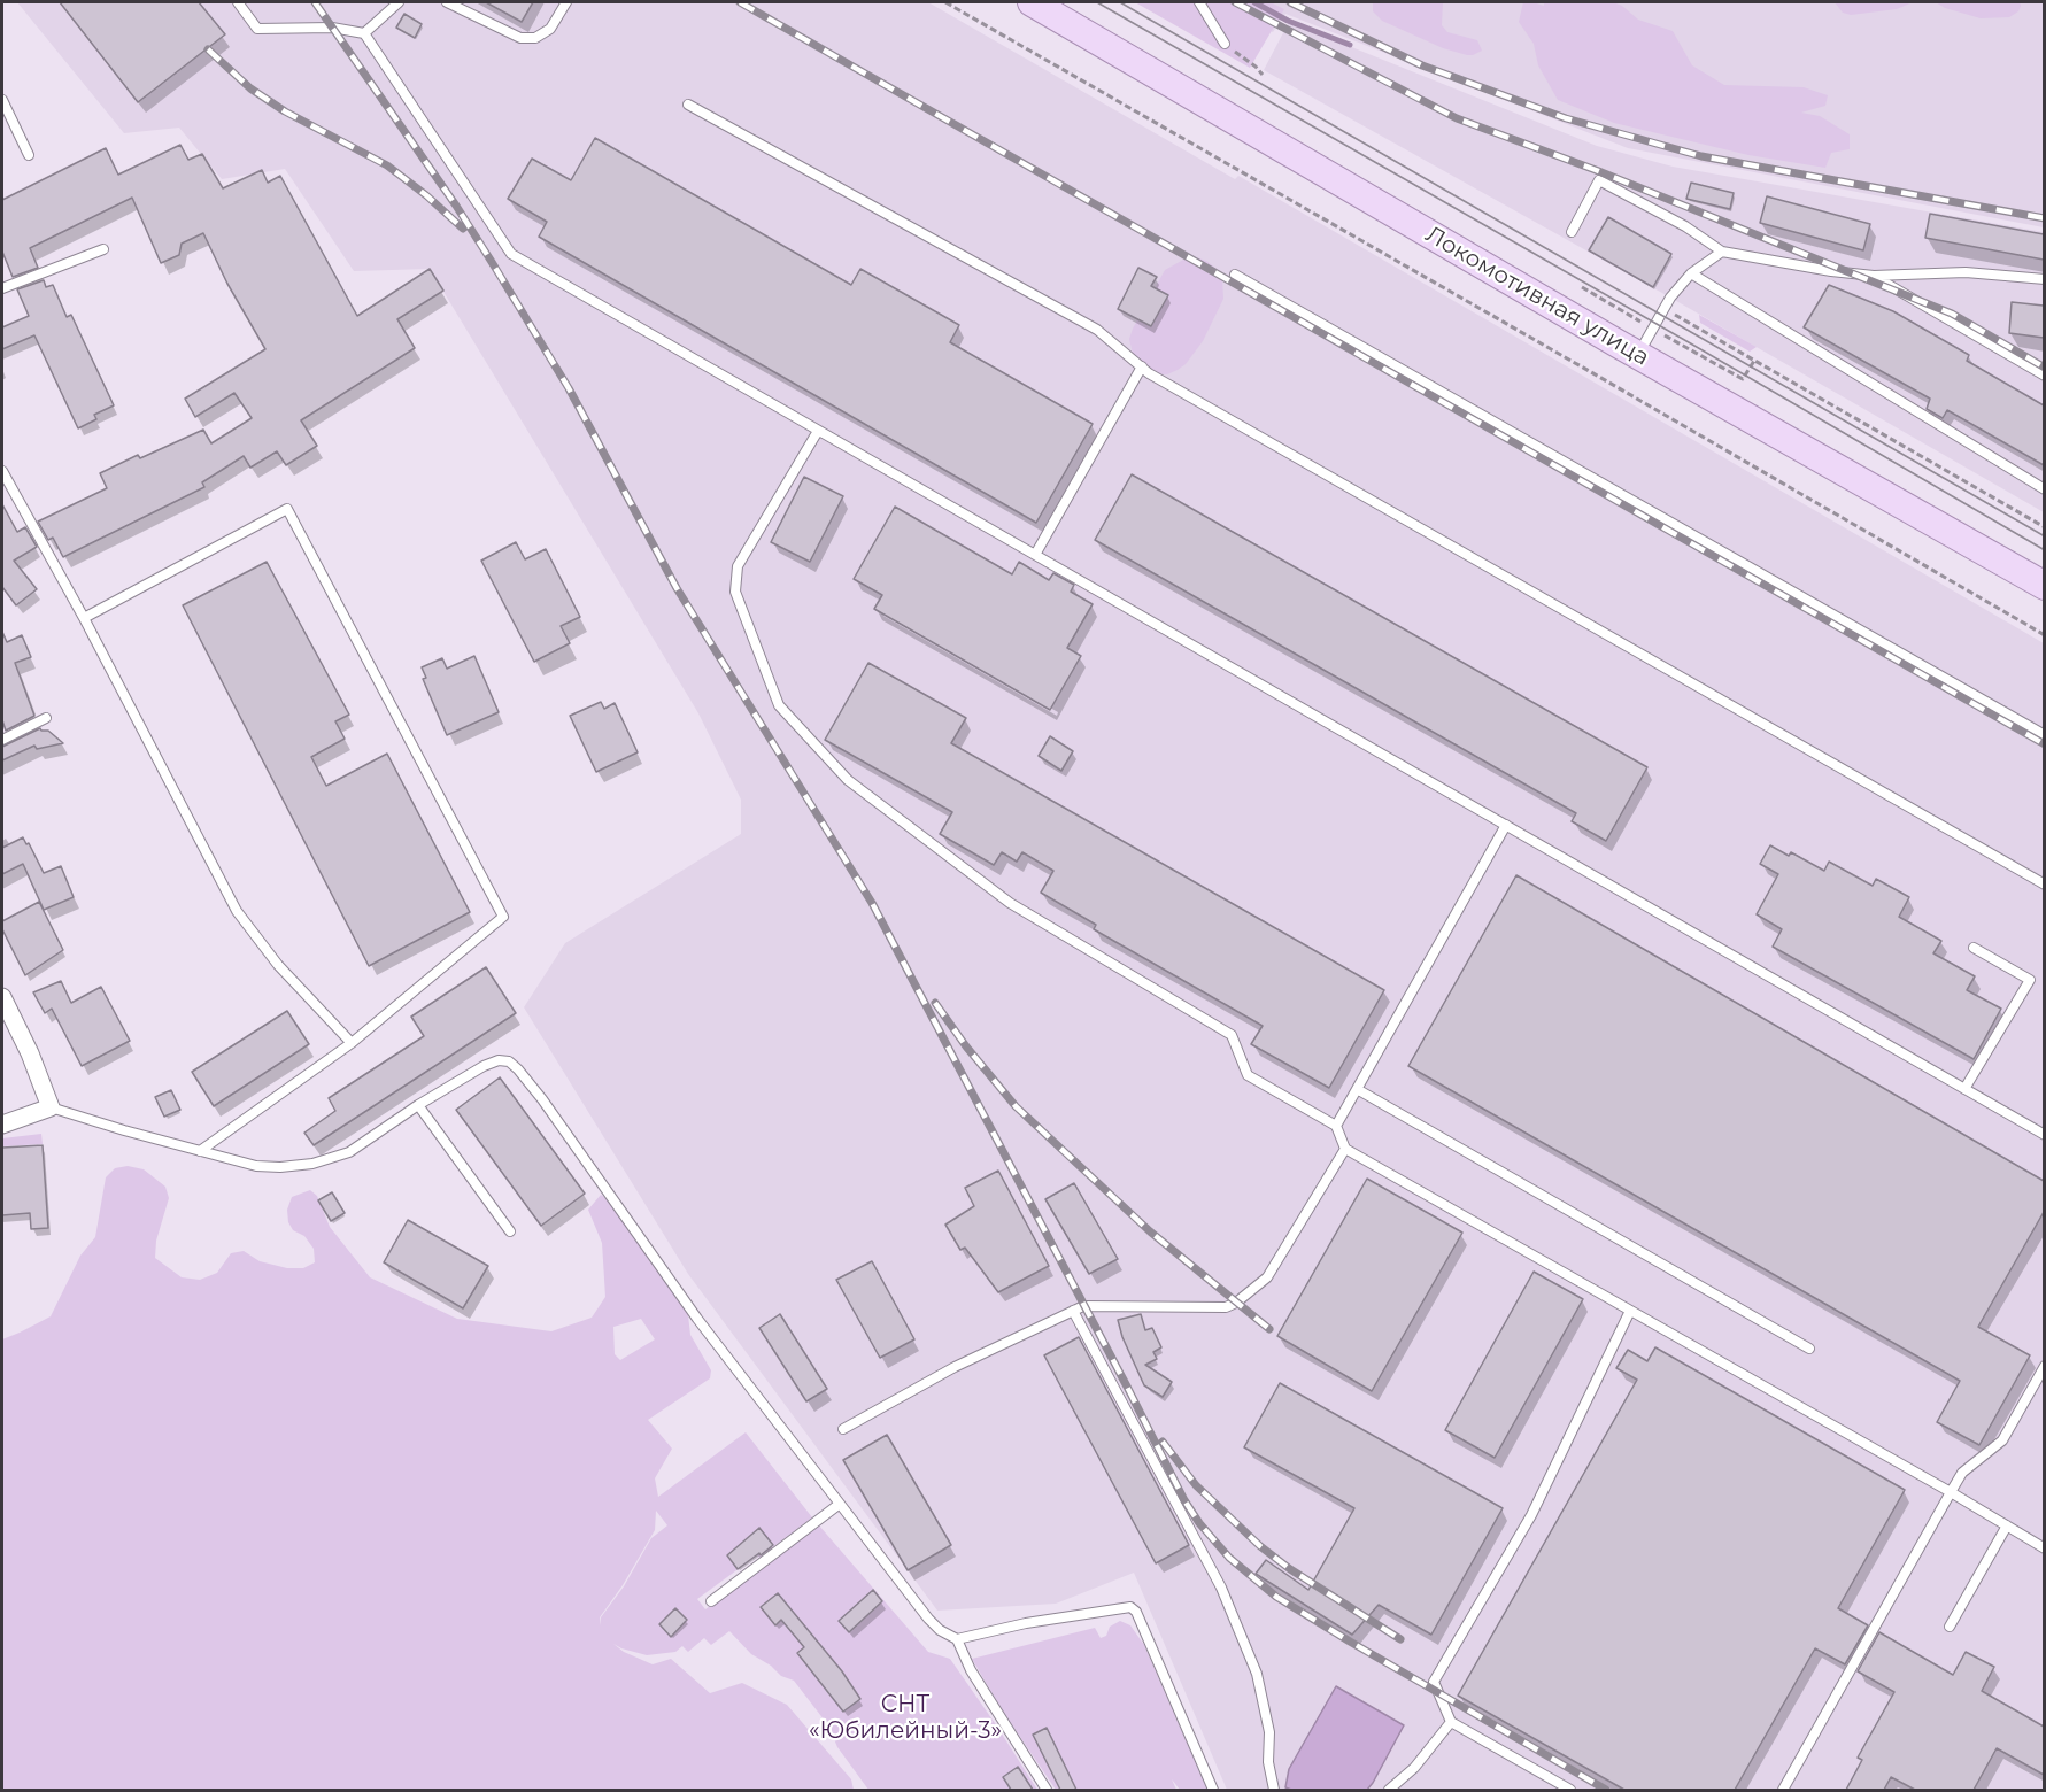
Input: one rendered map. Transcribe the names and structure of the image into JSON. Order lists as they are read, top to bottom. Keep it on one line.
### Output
{"streets":{"main road":["Локомотивная улица"]},"parks":["СНТ «Юбилейный-3»"]}
